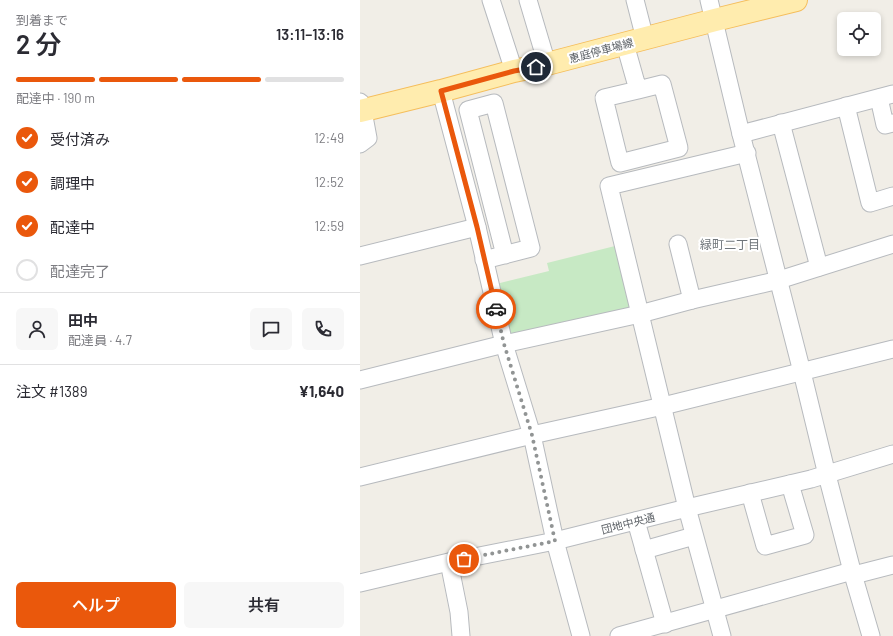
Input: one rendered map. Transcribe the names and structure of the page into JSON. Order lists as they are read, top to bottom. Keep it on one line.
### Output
{"streets":{"main road":["恵庭停車場線"],"street":["団地中央通"]},"districts":["緑町二丁目"],"page":{"heading":["2 分","到着まで","13:11–13:16"],"panel":["田中","配達員 · 4.7","注文 #1389","¥1,640"],"bar":"配達中 · 190 m","list":[["受付済み","12:49"],["調理中","12:52"],["配達中","12:59"],"配達完了"],"buttons":["ヘルプ","共有"]}}
